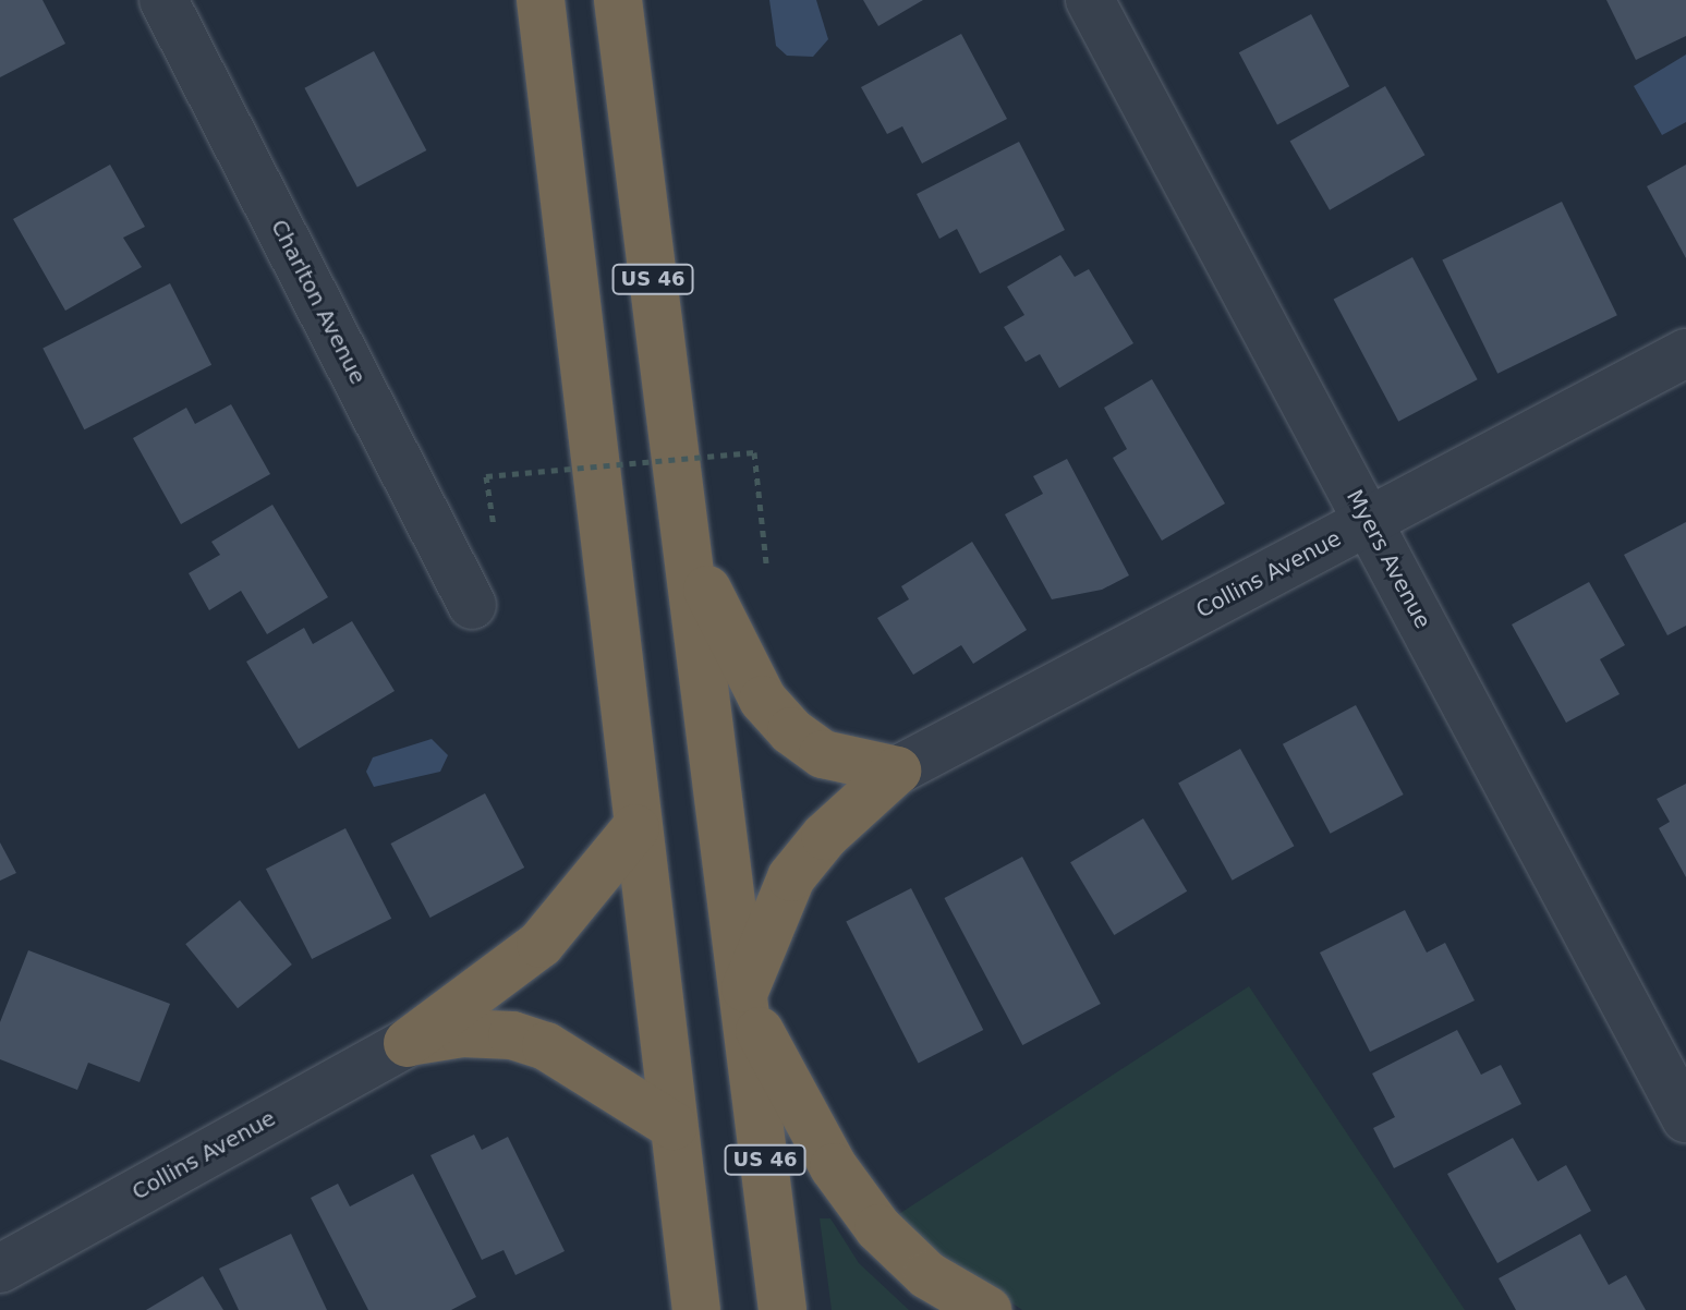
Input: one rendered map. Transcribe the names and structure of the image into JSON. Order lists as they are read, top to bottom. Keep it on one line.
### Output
{"streets":{"highway":["US 46"],"street":["Charlton Avenue","Myers Avenue","Collins Avenue"]},"crossings":[["Myers Avenue","Collins Avenue"]]}
